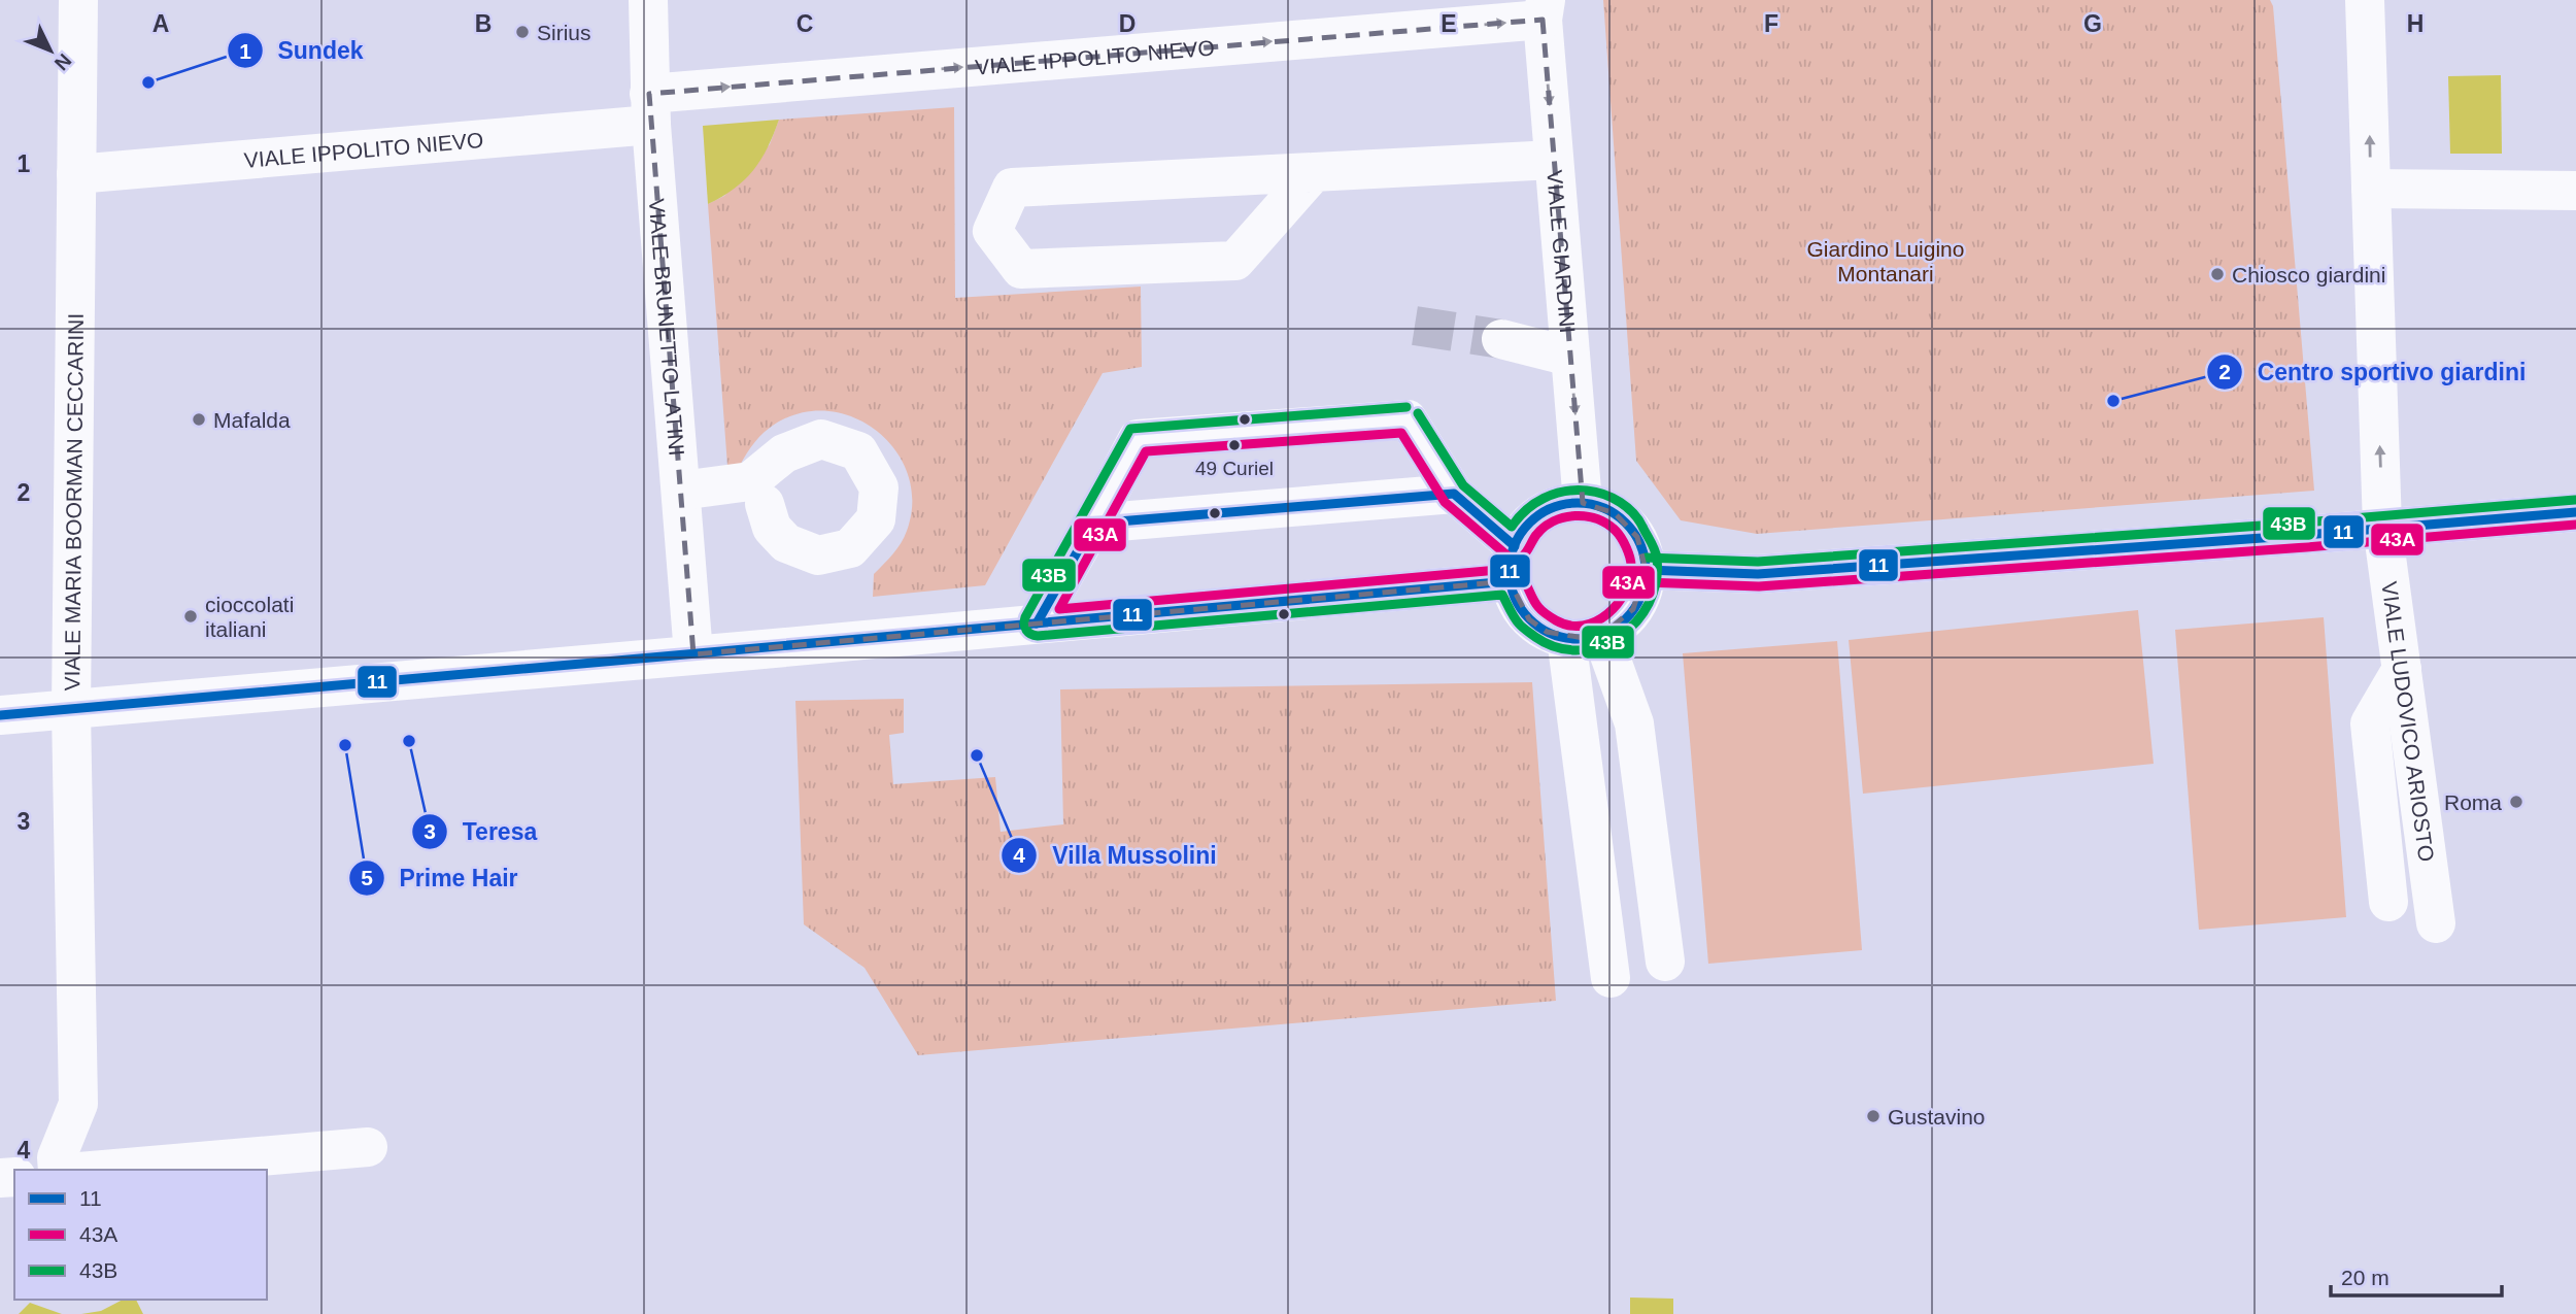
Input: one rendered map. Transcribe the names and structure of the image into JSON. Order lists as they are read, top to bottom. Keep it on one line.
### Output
{"streets":{"street":["VIALE IPPOLITO NIEVO","VIALE GIARDINI","VIALE BRUNETTO LATINI","VIALE MARIA BOORMAN CECCARINI","VIALE LUDOVICO ARIOSTO"]},"crossings":[["VIALE IPPOLITO NIEVO","VIALE GIARDINI"],["VIALE IPPOLITO NIEVO","VIALE BRUNETTO LATINI"],["VIALE IPPOLITO NIEVO","VIALE MARIA BOORMAN CECCARINI"]],"one_way":["VIALE GIARDINI","VIALE LUDOVICO ARIOSTO"],"parks":["Giardino Luigino Montanari"],"places":["Sirius","Sundek","Chiosco giardini","Centro sportivo giardini","Mafalda","49 Curiel","cioccolati italiani","Teresa","Prime Hair","Villa Mussolini","Roma","Gustavino"],"lines":["transit line 43B","transit line 43A","transit line 11"],"legend":["11","43A","43B"],"scale_bar":"20 m","north":"bottom right","grid":{"columns":["A","B","C","D","E","F","G","H"],"rows":["1","2","3","4"]}}
